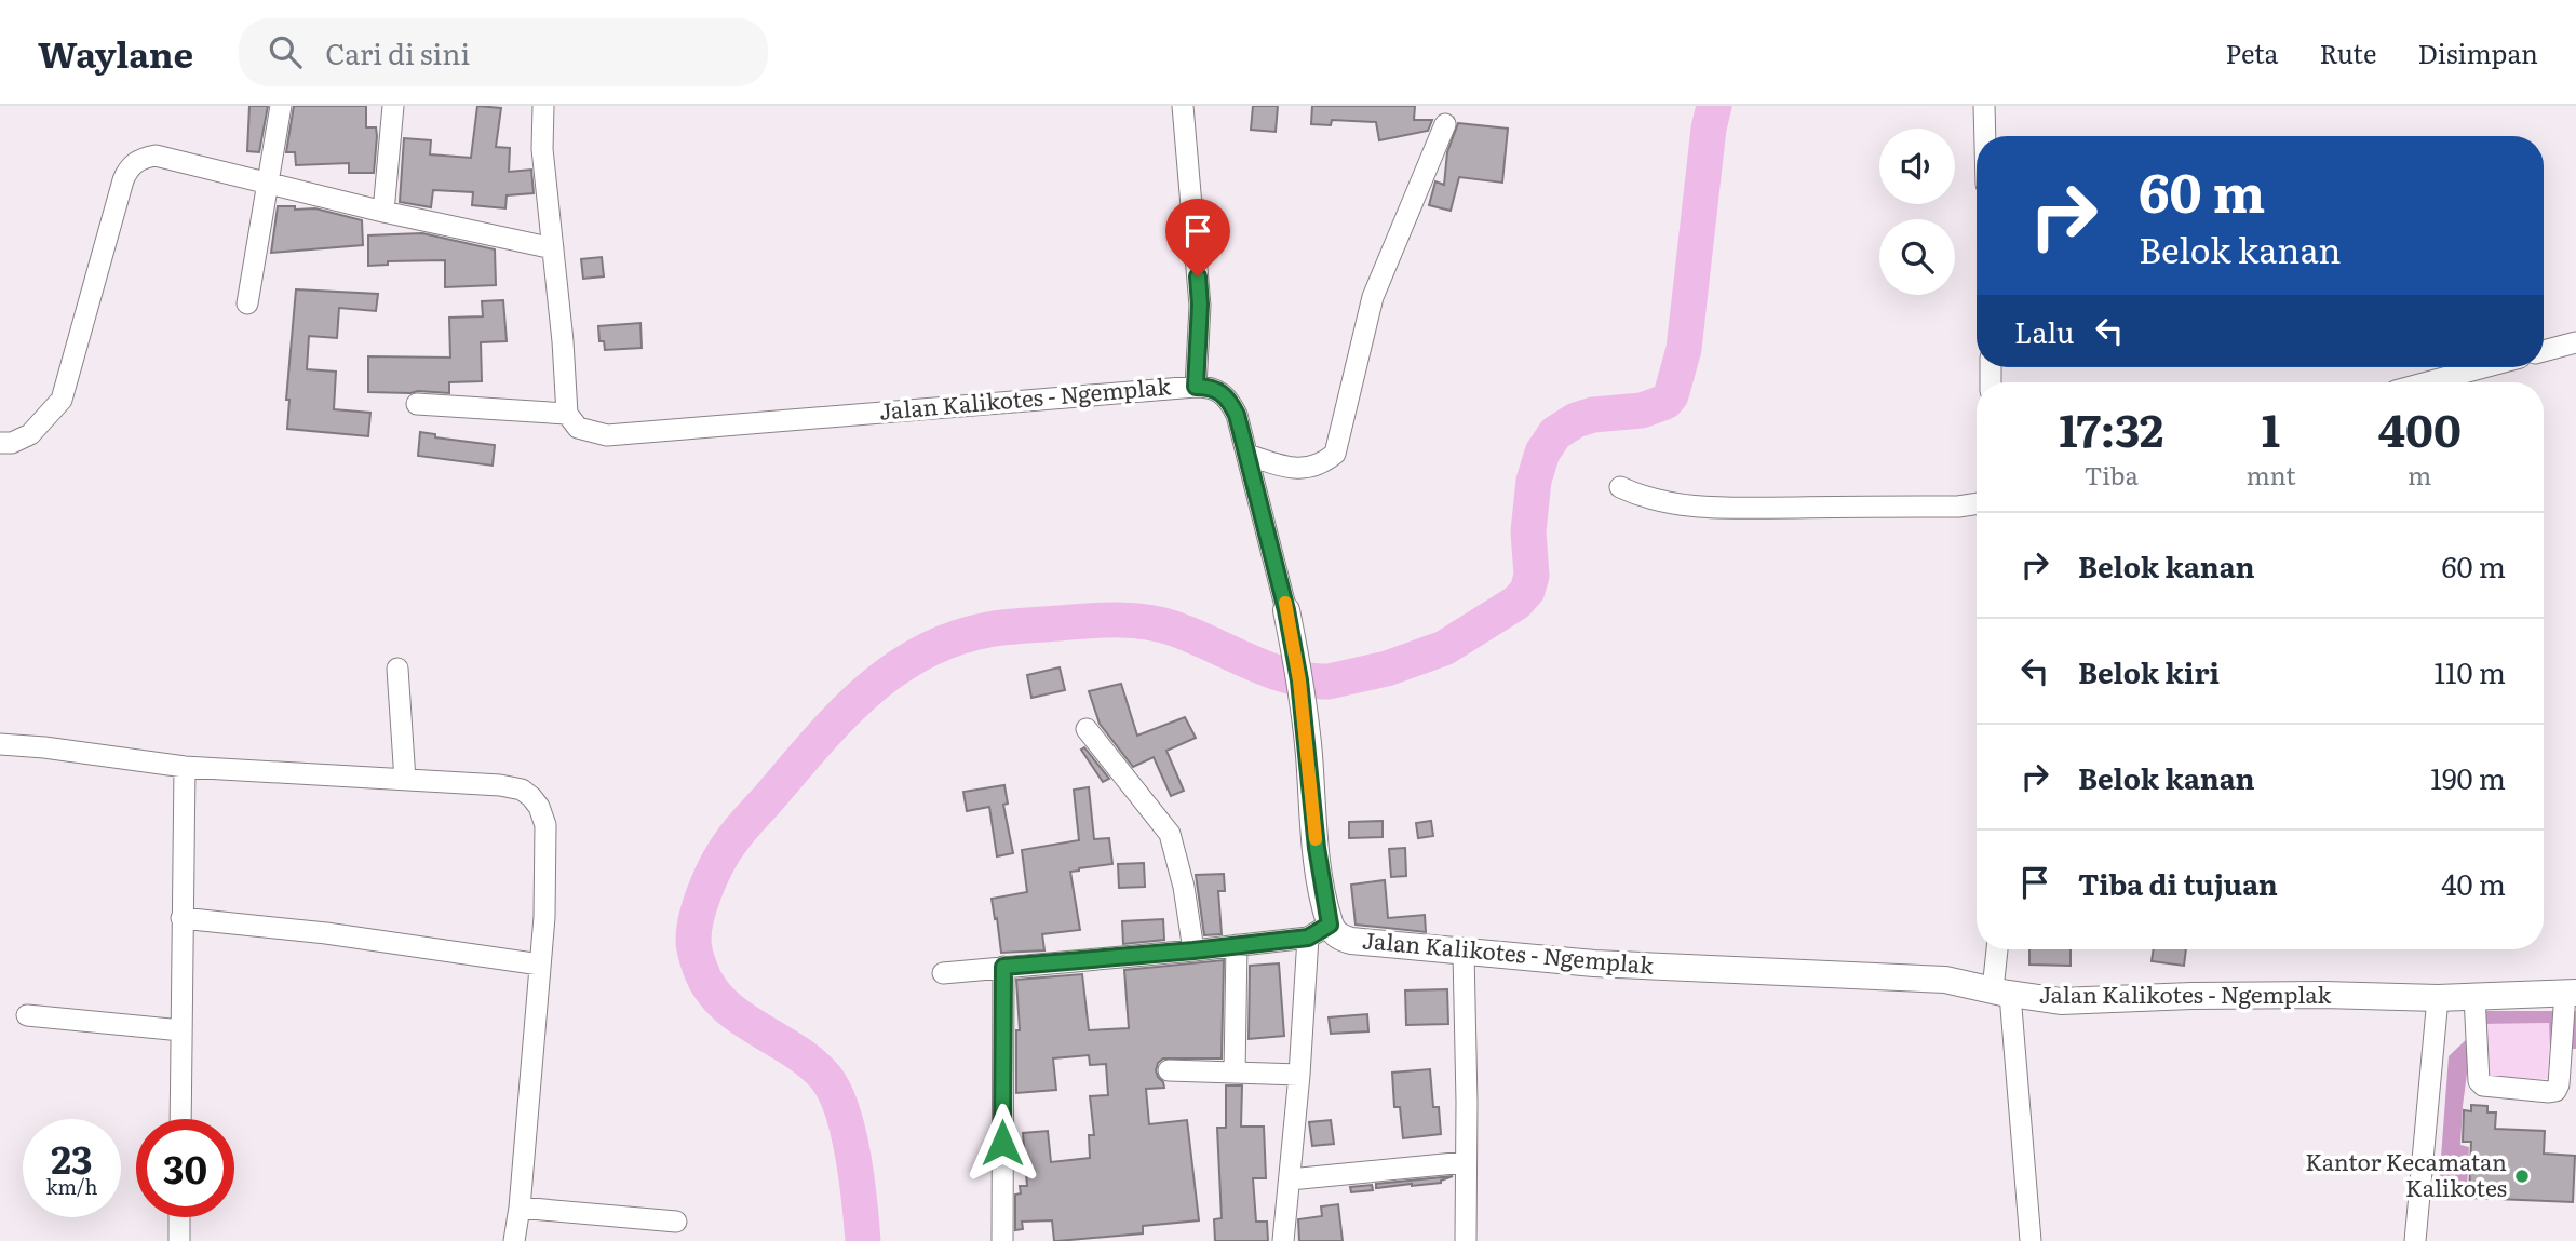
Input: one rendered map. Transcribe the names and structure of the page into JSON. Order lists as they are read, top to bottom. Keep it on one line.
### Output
{"streets":{"main road":["Jalan Kalikotes - Ngemplak"]},"places":["Kantor Kecamatan Kalikotes"],"page":{"header":"Waylane","search":"Cari di sini","nav":["Peta","Rute","Disimpan"],"turn":["60 m","Belok kanan"],"then":"Lalu","eta":["17:32","Tiba","1","mnt","400","m"],"list":[{"name":"Belok kanan","value":"60 m"},{"name":"Belok kiri","value":"110 m"},{"name":"Belok kanan","value":"190 m"},{"name":"Tiba di tujuan","value":"40 m"}],"speed":"23 km/h","limit":"30"}}
